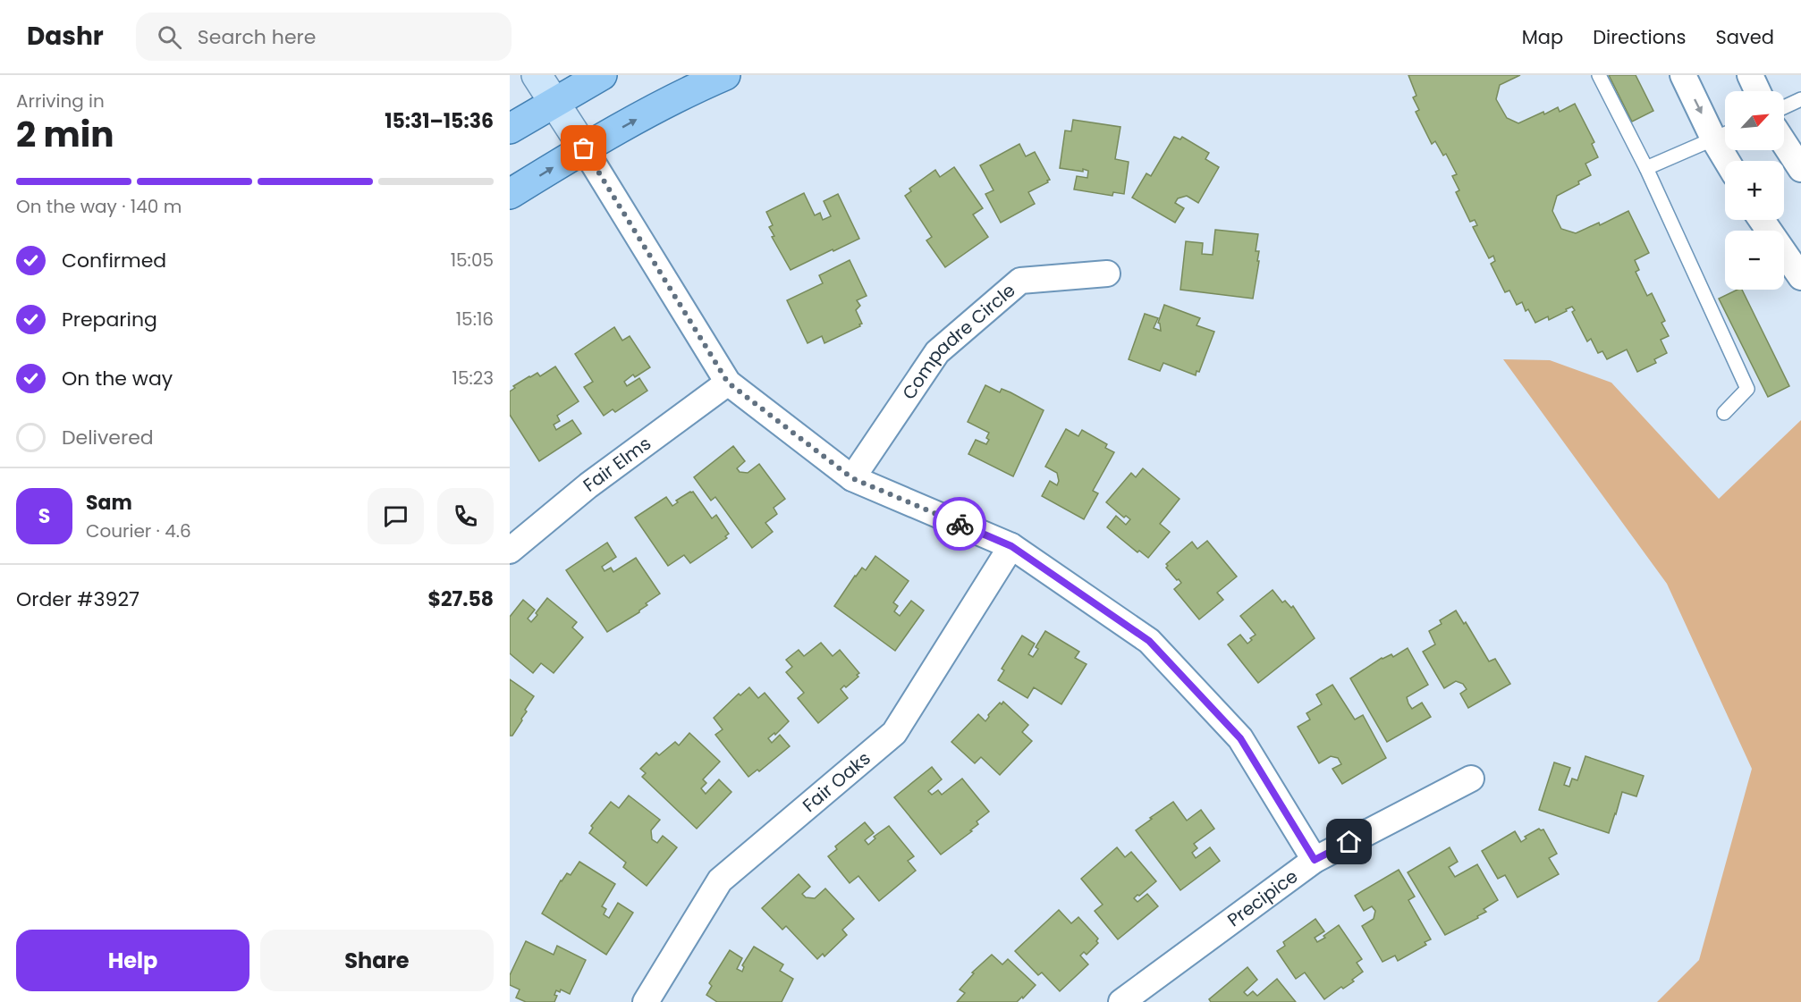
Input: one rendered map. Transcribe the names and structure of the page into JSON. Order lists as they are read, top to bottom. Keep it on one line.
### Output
{"streets":{"street":["Compadre Circle","Fair Elms","Fair Oaks","Precipice"]},"north":"top right","page":{"header":"Dashr","search":"Search here","nav":["Map","Directions","Saved"],"heading":["2 min","Arriving in","15:31–15:36"],"panel":["Sam","Courier · 4.6","Order #3927","$27.58"],"map_buttons":["+","−"],"bar":"On the way · 140 m","list":[["Confirmed","15:05"],["Preparing","15:16"],["On the way","15:23"],"Delivered"],"round":"S","buttons":["Help","Share"]}}
